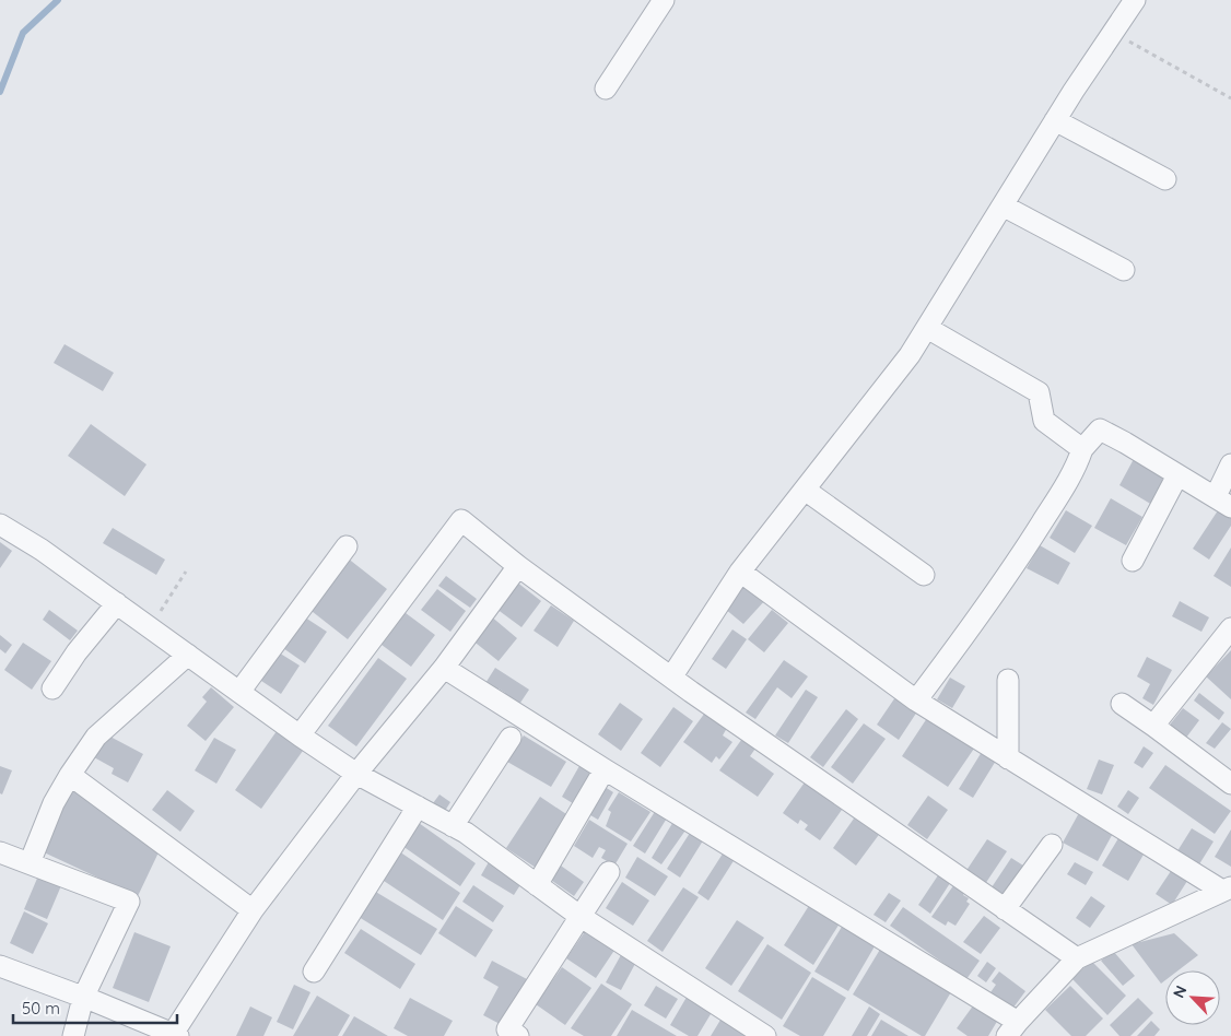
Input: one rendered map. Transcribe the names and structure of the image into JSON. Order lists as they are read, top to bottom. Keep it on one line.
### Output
{"scale_bar":"50 m","north":"top left"}
